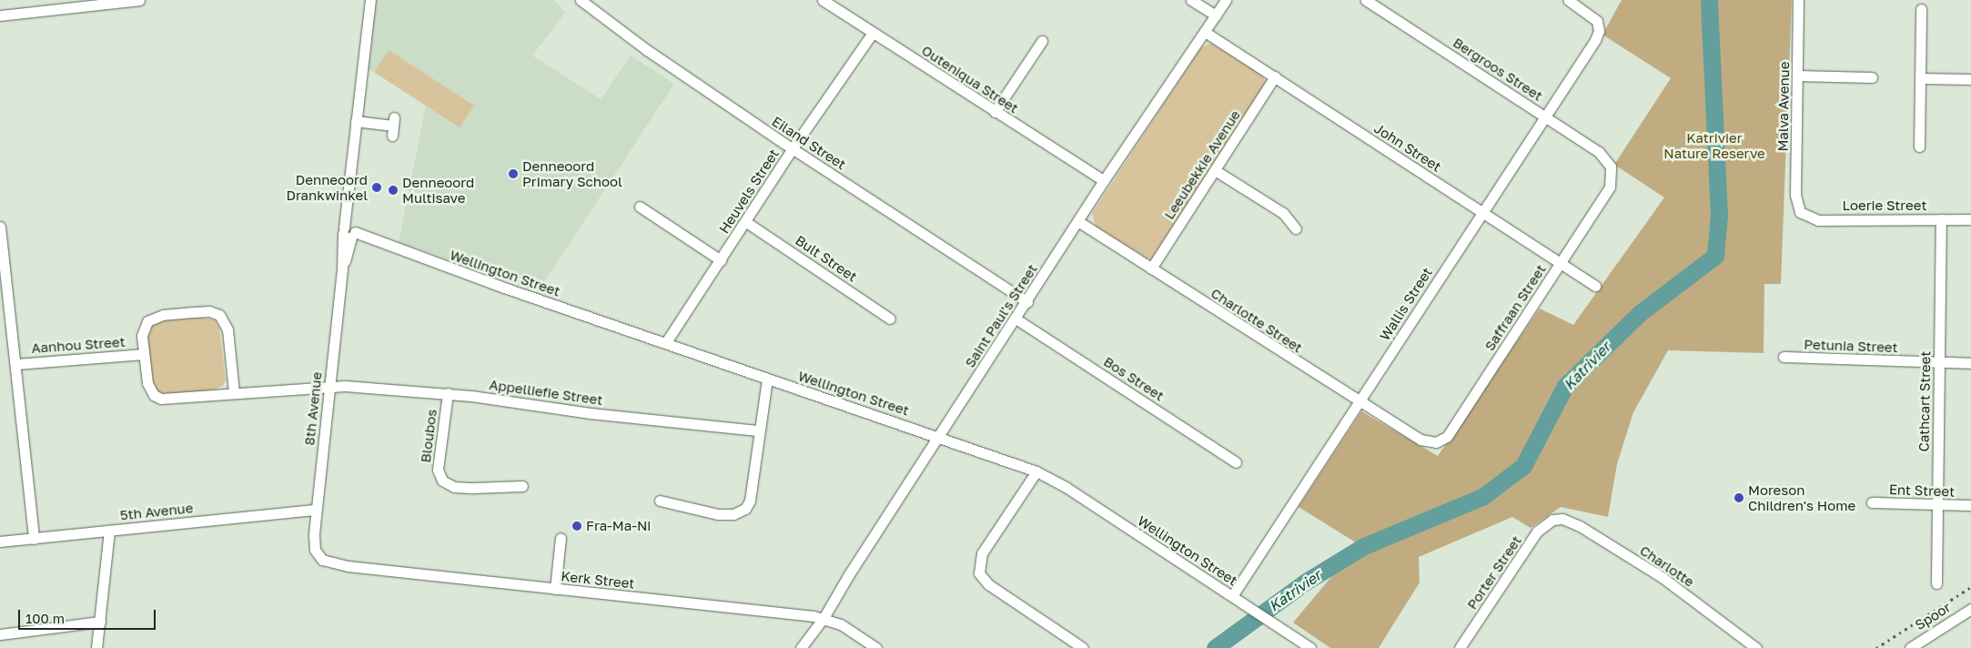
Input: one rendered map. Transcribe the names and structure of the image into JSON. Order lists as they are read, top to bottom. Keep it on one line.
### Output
{"streets":{"street":["Bergroos Street","Outeniqua Street","Malva Avenue","Eiland Street","John Street","Leeubekkie Avenue","Heuvels Street","Loerie Street","Bult Street","Wellington Street","Wallis Street","Saffraan Street","Saint Paul's Street","Charlotte Street","Aanhou Street","Petunia Street","Bos Street","Appelliefie Street","Cathcart Street","8th Avenue","Bloubos","Ent Street","5th Avenue","Charlotte","Porter Street","Kerk Street","Spoor"]},"crossings":[["Bergroos Street","Wallis Street"],["Bergroos Street","Saffraan Street"],["Outeniqua Street","Heuvels Street"],["Outeniqua Street","Saint Paul's Street"],["Malva Avenue","Loerie Street"],["Eiland Street","Heuvels Street"],["Eiland Street","Saint Paul's Street"],["John Street","Leeubekkie Avenue"],["John Street","Wallis Street"],["John Street","Saffraan Street"],["John Street","Saint Paul's Street"],["Leeubekkie Avenue","Charlotte Street"],["Heuvels Street","Bult Street"],["Heuvels Street","Wellington Street"],["Loerie Street","Cathcart Street"],["Wellington Street","Wallis Street"],["Wellington Street","Saint Paul's Street"],["Wellington Street","8th Avenue"],["Wallis Street","Charlotte Street"],["Saffraan Street","Charlotte Street"],["Saint Paul's Street","Charlotte Street"],["Saint Paul's Street","Bos Street"],["Saint Paul's Street","Kerk Street"],["Aanhou Street","Appelliefie Street"],["Aanhou Street","8th Avenue"],["Petunia Street","Cathcart Street"],["Appelliefie Street","8th Avenue"],["Appelliefie Street","Bloubos"],["Cathcart Street","Ent Street"],["8th Avenue","5th Avenue"],["8th Avenue","Kerk Street"],["Charlotte","Porter Street"]],"water":["Katrivier"],"parks":["Katrivier Nature Reserve"],"places":["Denneoord Primary School","Denneoord Drankwinkel","Denneoord Multisave","Moreson Children's Home","Fra-Ma-Ni"],"scale_bar":"100 m"}
